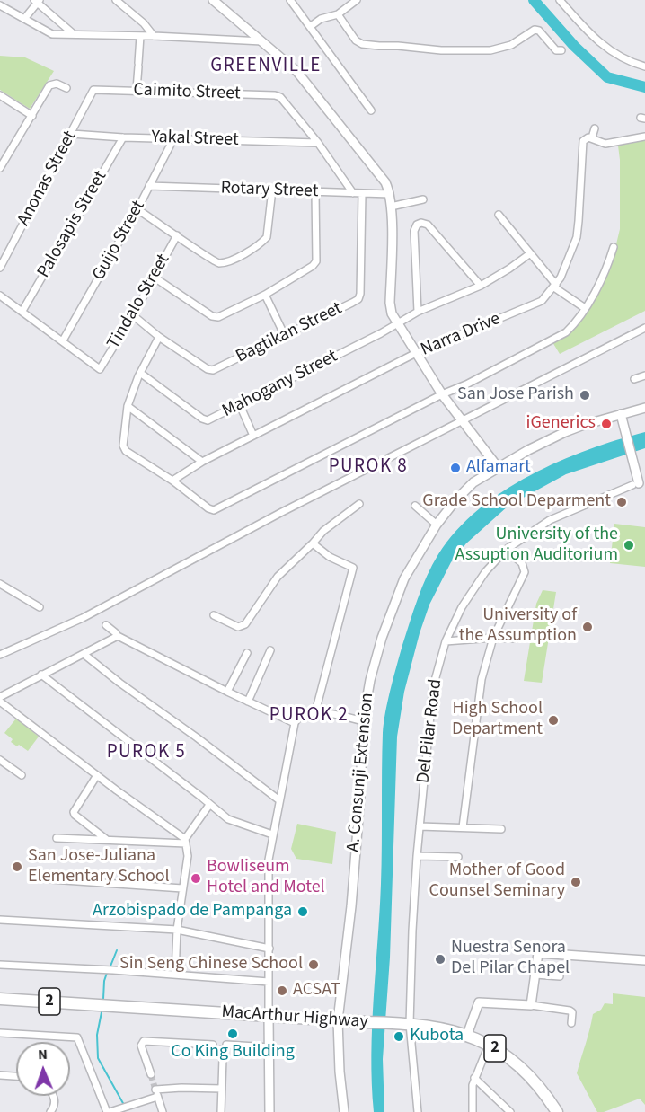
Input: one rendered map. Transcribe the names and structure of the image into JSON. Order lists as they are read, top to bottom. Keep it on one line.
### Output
{"streets":{"highway":["2","MacArthur Highway"],"main road":["A. Consunji Extension"],"street":["Caimito Street","Yakal Street","Anonas Street","Rotary Street","Palosapis Street","Guijo Street","Tindalo Street","Bagtikan Street","Narra Drive","Mahogany Street","Del Pilar Road"]},"crossings":[["Caimito Street","Yakal Street"],["Caimito Street","Anonas Street"],["Yakal Street","Anonas Street"],["Yakal Street","Palosapis Street"],["Yakal Street","Guijo Street"],["Rotary Street","Guijo Street"],["Rotary Street","Bagtikan Street"],["Guijo Street","Tindalo Street"],["Tindalo Street","Bagtikan Street"],["Del Pilar Road","MacArthur Highway"],["A. Consunji Extension","MacArthur Highway"]],"districts":["GREENVILLE","PUROK 8","PUROK 2","PUROK 5"],"places":["San Jose Parish","iGenerics","Alfamart","Grade School Deparment","University of the Assuption Auditorium","University of the Assumption","High School Department","San Jose-Juliana Elementary School","Bowliseum Hotel and Motel","Mother of Good Counsel Seminary","Arzobispado de Pampanga","Nuestra Senora Del Pilar Chapel","Sin Seng Chinese School","ACSAT","Co King Building","Kubota"],"north":"top"}
